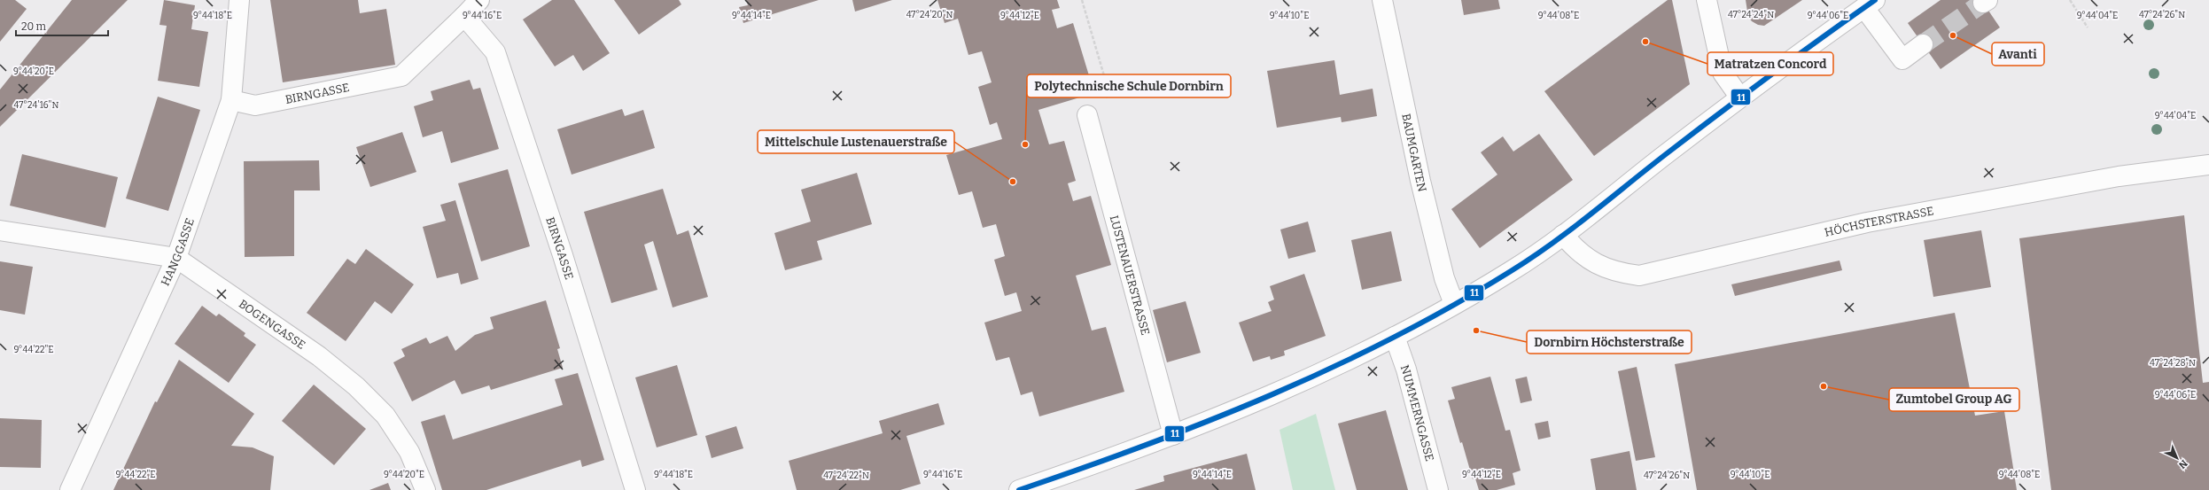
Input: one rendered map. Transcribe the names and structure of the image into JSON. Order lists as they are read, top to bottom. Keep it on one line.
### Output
{"streets":{"street":["BIRNGASSE","BAUMGARTEN","HÖCHSTERSTRASSE","HANGGASSE","LUSTENAUERSTRASSE","BOGENGASSE","NUMMERNGASSE"]},"crossings":[["BIRNGASSE","HANGGASSE"],["HANGGASSE","BOGENGASSE"]],"places":["Avanti","Matratzen Concord","Polytechnische Schule Dornbirn","Mittelschule Lustenauerstraße","Dornbirn Höchsterstraße","Zumtobel Group AG"],"lines":["transit line 11"],"scale_bar":"20 m","north":"bottom right","coordinates":["47°24'26\"N","47°24'20\"N","47°24'24\"N","9°44'04\"E","9°44'18\"E","9°44'16\"E","9°44'14\"E","9°44'12\"E","9°44'10\"E","9°44'08\"E","9°44'06\"E","9°44'20\"E","47°24'16\"N","9°44'22\"E","47°24'28\"N","47°24'22\"N"]}
